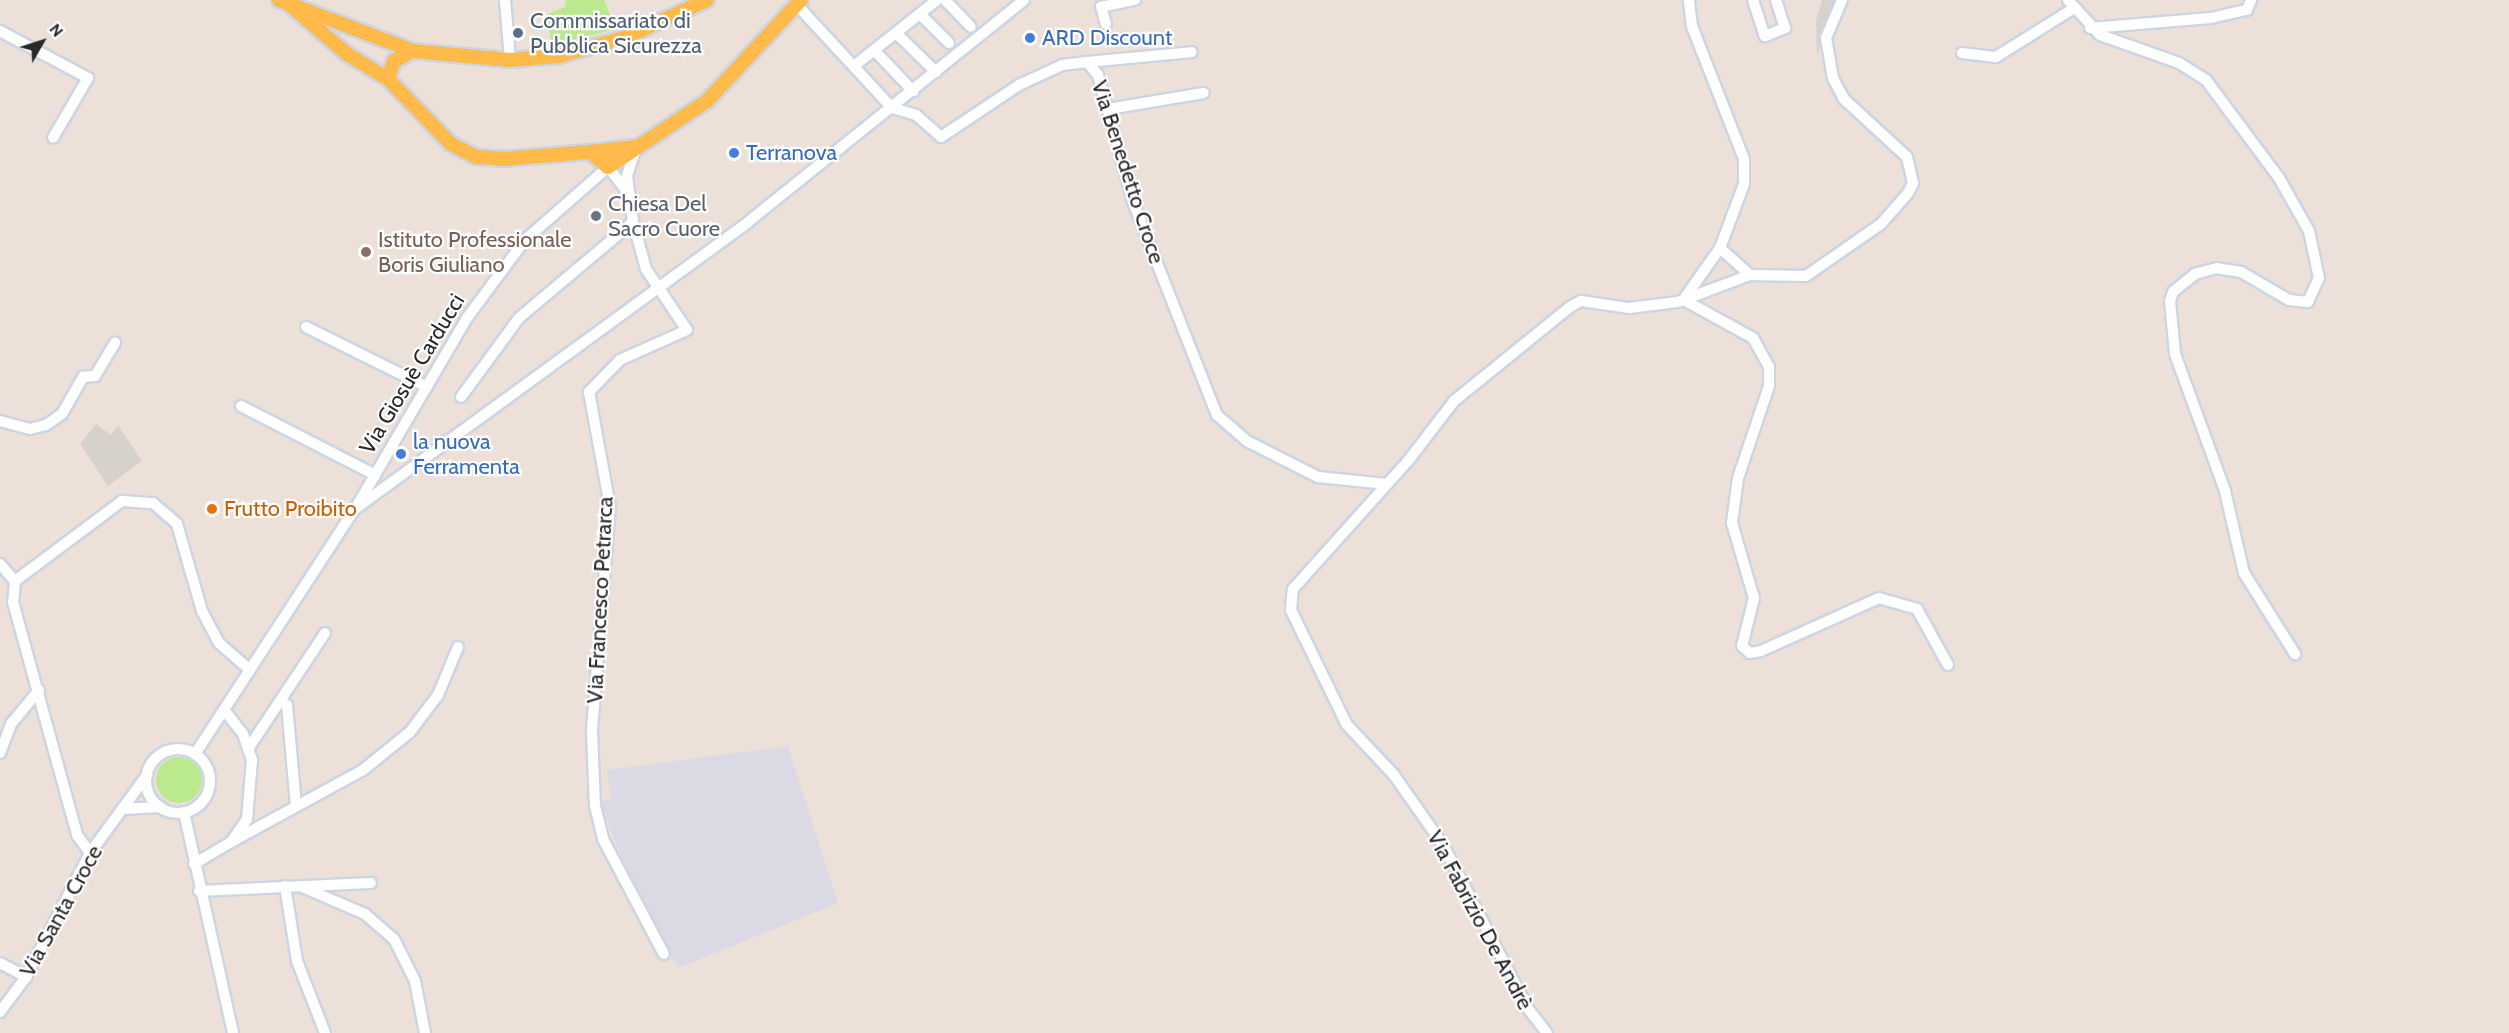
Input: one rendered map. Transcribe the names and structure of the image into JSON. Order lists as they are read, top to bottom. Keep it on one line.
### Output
{"streets":{"main road":["Via Giosuè Carducci"],"street":["Via Benedetto Croce","Via Francesco Petrarca","Via Santa Croce","Via Fabrizio De Andrè"]},"crossings":[["Via Benedetto Croce","Via Giosuè Carducci"],["Via Benedetto Croce","Via Fabrizio De Andrè"],["Via Giosuè Carducci","Via Francesco Petrarca"]],"places":["Commissariato di Pubblica Sicurezza","ARD Discount","Terranova","Chiesa Del Sacro Cuore","Istituto Professionale Boris Giuliano","la nuova Ferramenta","Frutto Proibito"],"north":"top right"}
